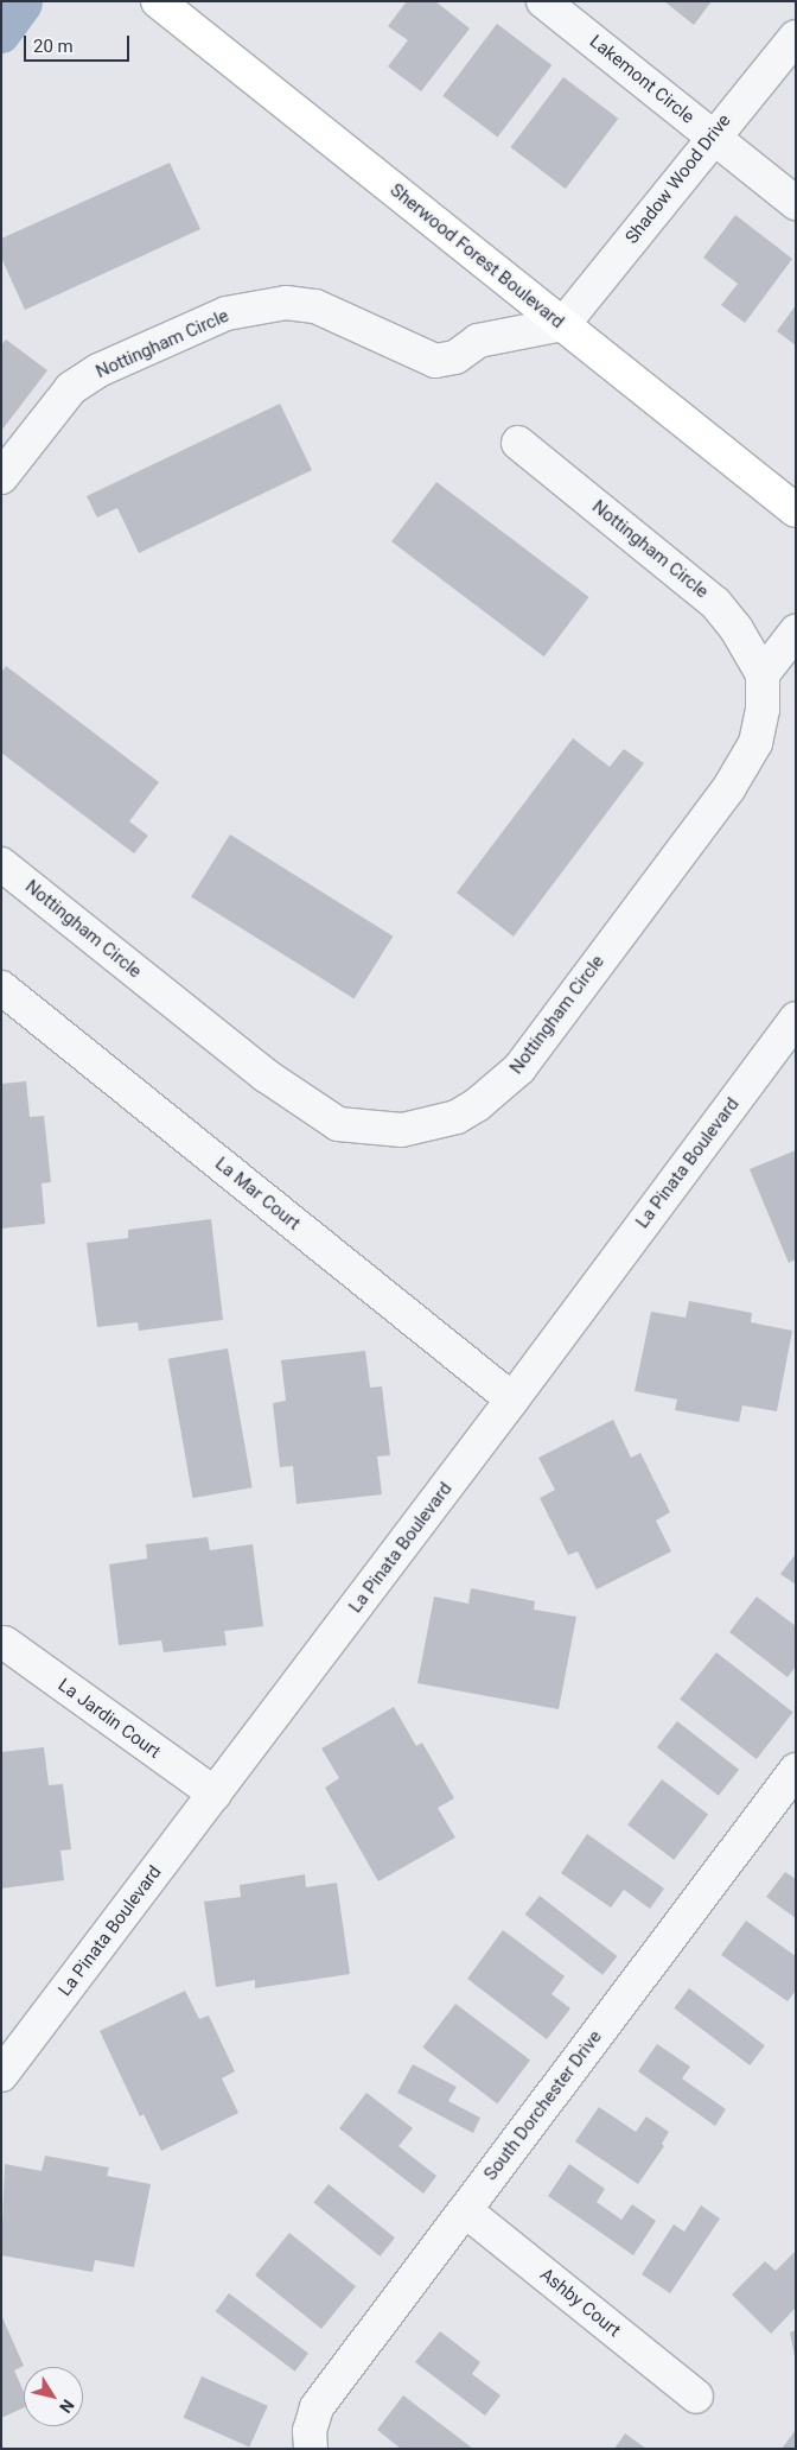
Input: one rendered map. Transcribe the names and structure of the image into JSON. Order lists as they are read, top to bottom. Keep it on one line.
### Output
{"streets":{"street":["Lakemont Circle","Shadow Wood Drive","Sherwood Forest Boulevard","Nottingham Circle","La Pinata Boulevard","La Mar Court","La Jardin Court","South Dorchester Drive","Ashby Court"]},"crossings":[["Lakemont Circle","Shadow Wood Drive"],["Shadow Wood Drive","Sherwood Forest Boulevard"],["Shadow Wood Drive","Nottingham Circle"],["Sherwood Forest Boulevard","Nottingham Circle"],["La Pinata Boulevard","La Mar Court"],["La Pinata Boulevard","La Jardin Court"],["South Dorchester Drive","Ashby Court"]],"scale_bar":"20 m","north":"bottom right"}
